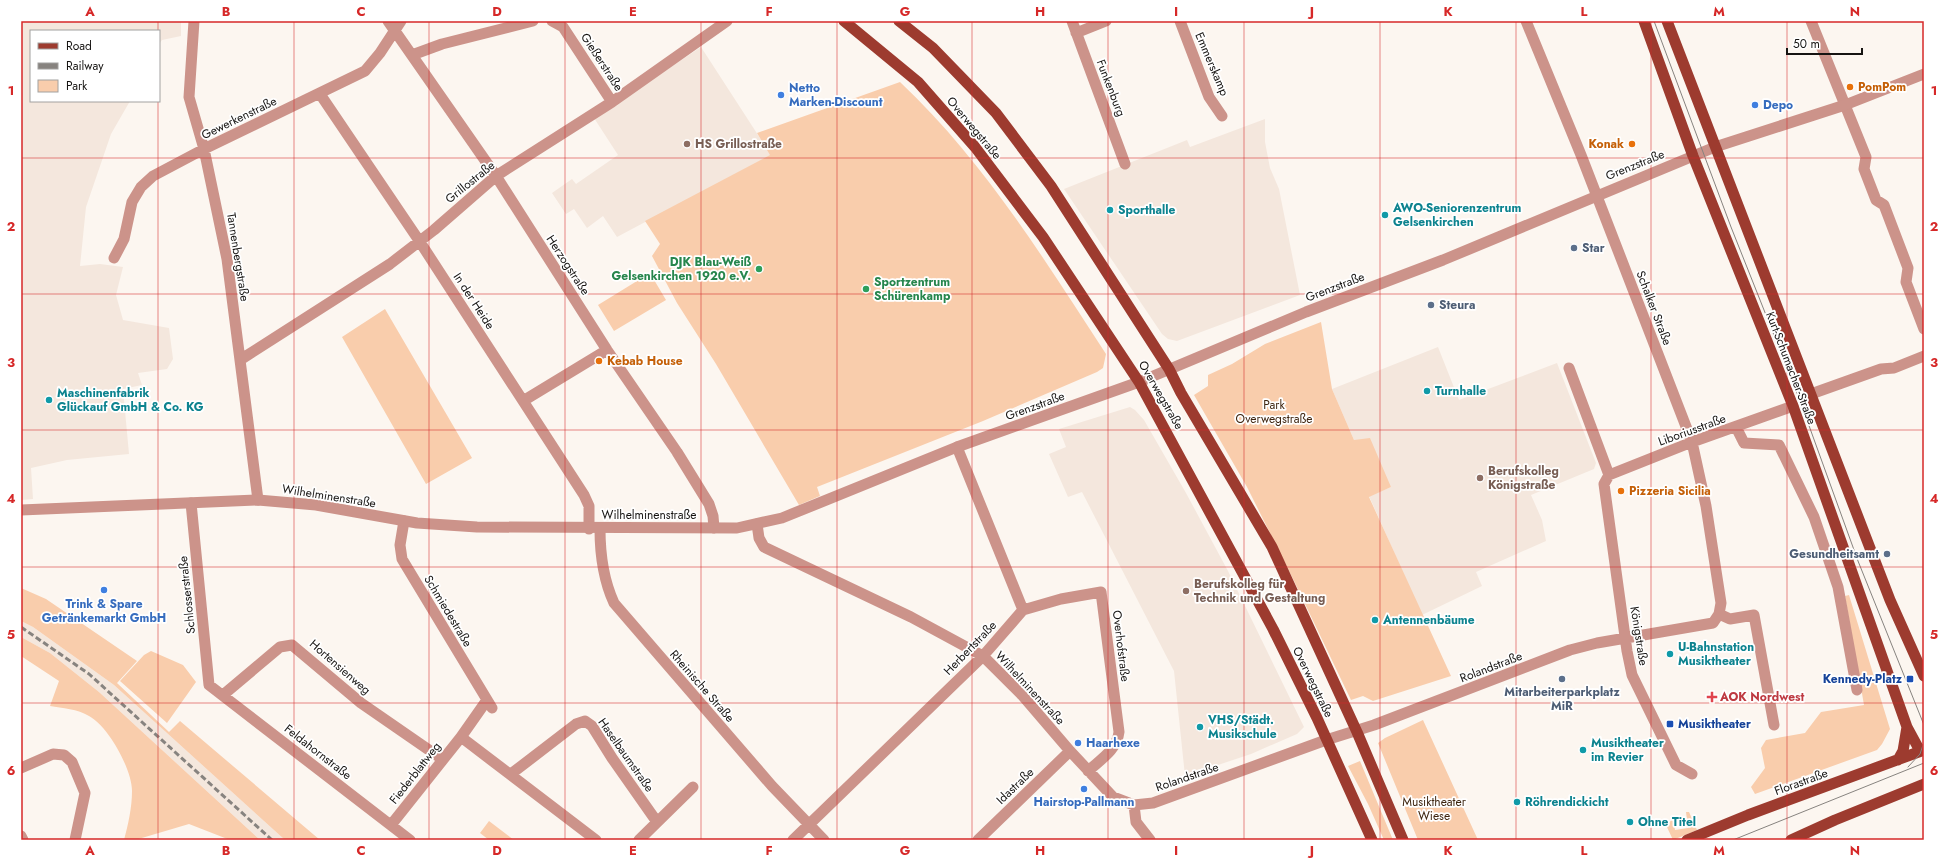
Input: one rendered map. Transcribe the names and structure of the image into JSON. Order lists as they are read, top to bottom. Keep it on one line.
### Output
{"streets":{"main road":["Overwegstraße","Kurt-Schumacher-Straße","Florastraße"],"street":["Gießerstraße","Emmerskamp","Funkenburg","Gewerkenstraße","Grenzstraße","Grillostraße","Tannenbergstraße","Herzogstraße","In der Heide","Schalker Straße","Liboriusstraße","Wilhelminenstraße","Schlosserstraße","Schmiedestraße","Königstraße","Overhofstraße","Herbertstraße","Hortensienweg","Rolandstraße","Rheinische Straße","Feldahornstraße","Haselbaumstraße","Fiederblattweg","Idastraße"]},"crossings":[["Gießerstraße","Grillostraße"],["Gewerkenstraße","Tannenbergstraße"],["Gewerkenstraße","Herzogstraße"],["Gewerkenstraße","In der Heide"],["Overwegstraße","Grenzstraße"],["Overwegstraße","Rolandstraße"],["Grenzstraße","Schalker Straße"],["Grenzstraße","Kurt-Schumacher-Straße"],["Grenzstraße","Wilhelminenstraße"],["Grillostraße","Tannenbergstraße"],["Grillostraße","Herzogstraße"],["Grillostraße","In der Heide"],["Tannenbergstraße","Wilhelminenstraße"],["Herzogstraße","Wilhelminenstraße"],["In der Heide","Wilhelminenstraße"],["In der Heide","Rheinische Straße"],["Schalker Straße","Liboriusstraße"],["Schalker Straße","Rolandstraße"],["Kurt-Schumacher-Straße","Liboriusstraße"],["Kurt-Schumacher-Straße","Florastraße"],["Liboriusstraße","Königstraße"],["Wilhelminenstraße","Schlosserstraße"],["Wilhelminenstraße","Schmiedestraße"],["Wilhelminenstraße","Overhofstraße"],["Wilhelminenstraße","Herbertstraße"],["Wilhelminenstraße","Rolandstraße"],["Wilhelminenstraße","Rheinische Straße"],["Wilhelminenstraße","Idastraße"],["Schlosserstraße","Feldahornstraße"],["Schmiedestraße","Fiederblattweg"],["Königstraße","Rolandstraße"],["Overhofstraße","Herbertstraße"],["Herbertstraße","Rheinische Straße"],["Hortensienweg","Feldahornstraße"],["Hortensienweg","Fiederblattweg"],["Feldahornstraße","Fiederblattweg"]],"parks":["Park Overwegstraße","Musiktheater Wiese"],"places":{"other":["PomPom","Netto Marken-Discount","Depo","HS Grillostraße","Konak","Sporthalle","AWO-Seniorenzentrum Gelsenkirchen","Star","DJK Blau-Weiß Gelsenkirchen 1920 e.V.","Sportzentrum Schürenkamp","Steura","Kebab House","Turnhalle","Maschinenfabrik Glückauf GmbH & Co. KG","Berufskolleg Königstraße","Pizzeria Sicilia","Gesundheitsamt","Trink & Spare Getränkemarkt GmbH","Berufskolleg für Technik und Gestaltung","Antennenbäume","U-Bahnstation Musiktheater","Mitarbeiterparkplatz MiR","VHS/Städt. Musikschule","Haarhexe","Musiktheater im Revier","Hairstop-Pallmann","Röhrendickicht","Ohne Titel"],"transit":["Kennedy-Platz","Musiktheater"],"health":["AOK Nordwest"]},"legend":["Road","Railway","Park"],"scale_bar":"50 m","grid":{"columns":["A","B","C","D","E","F","G","H","I","J","K","L","M","N"],"rows":["1","2","3","4","5","6"]}}
